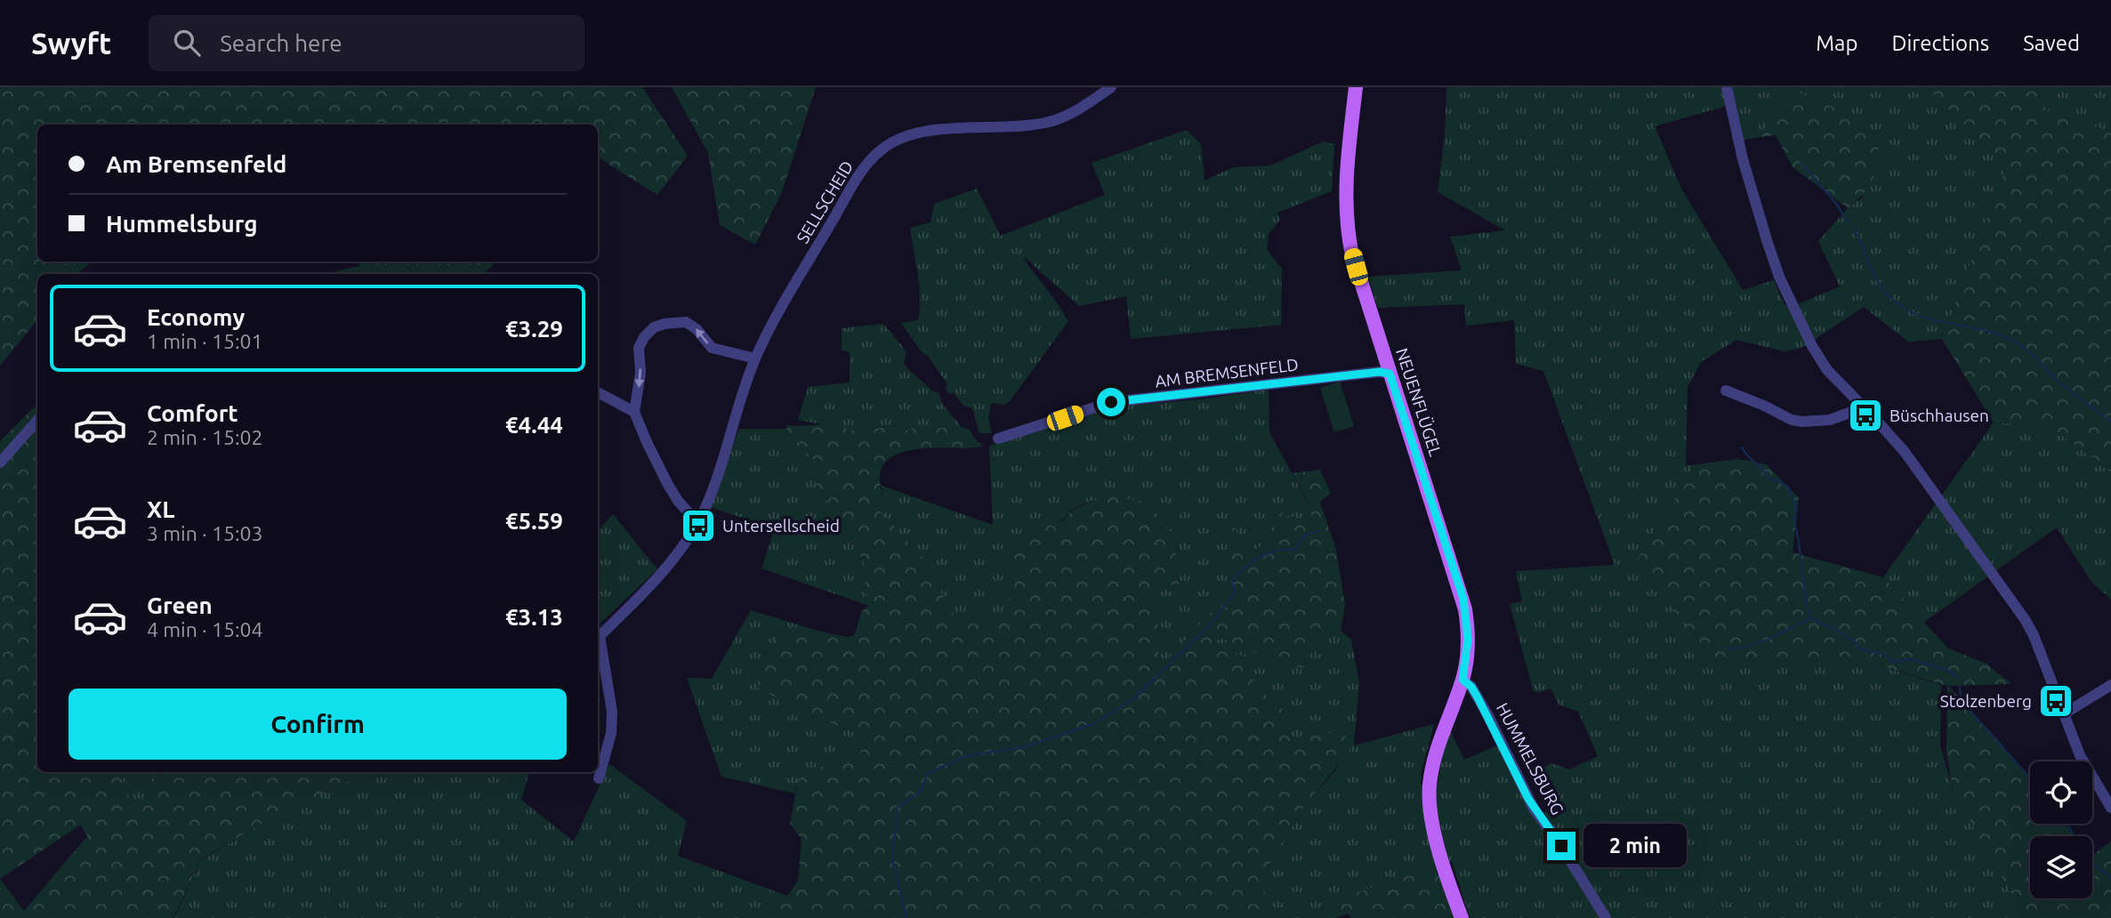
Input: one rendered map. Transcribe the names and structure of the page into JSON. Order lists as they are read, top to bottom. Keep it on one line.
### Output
{"streets":{"main road":["NEUENFLÜGEL"],"street":["SELLSCHEID","AM BREMSENFELD","HUMMELSBURG"]},"crossings":[["AM BREMSENFELD","NEUENFLÜGEL"],["NEUENFLÜGEL","HUMMELSBURG"]],"places":{"bus stop":["Büschhausen","Untersellscheid","Stolzenberg"]},"page":{"header":"Swyft","search":"Search here","nav":["Map","Directions","Saved"],"banner":["Am Bremsenfeld","Hummelsburg"],"list":[{"name":"Economy","note":"1 min · 15:01","value":"€3.29"},{"name":"Comfort","note":"2 min · 15:02","value":"€4.44"},{"name":"XL","note":"3 min · 15:03","value":"€5.59"},{"name":"Green","note":"4 min · 15:04","value":"€3.13"}],"buttons":"Confirm","bubble":"2 min"}}
